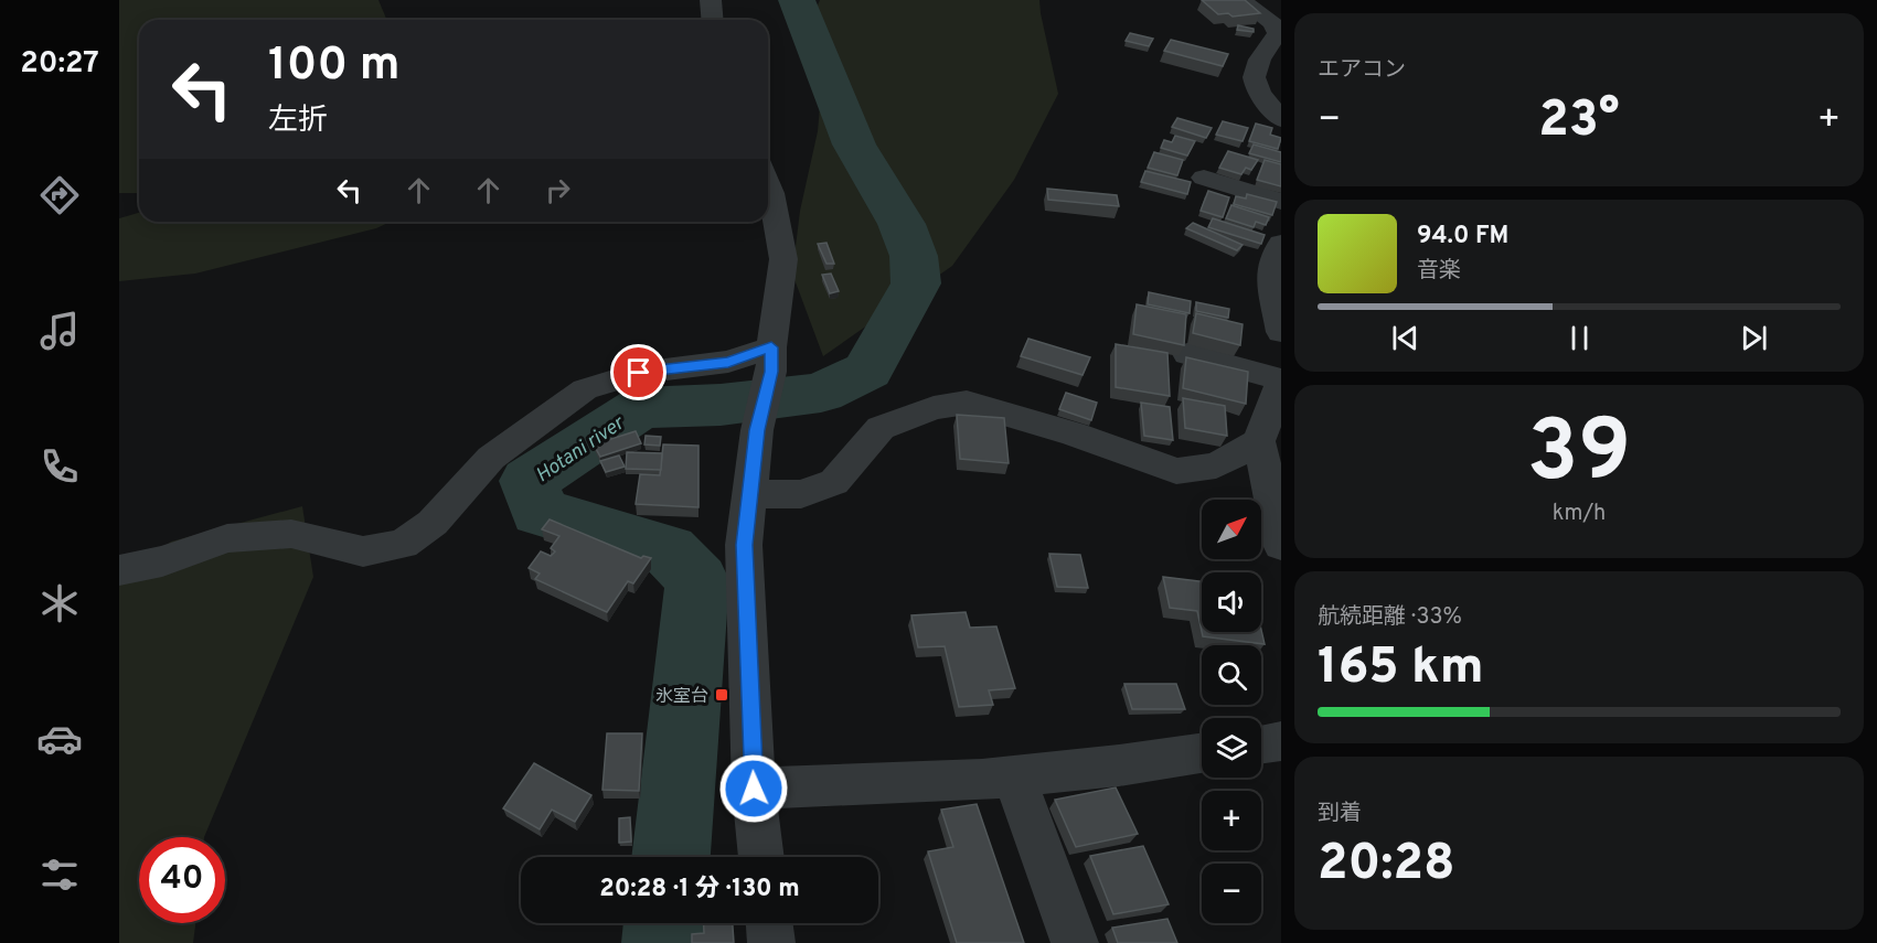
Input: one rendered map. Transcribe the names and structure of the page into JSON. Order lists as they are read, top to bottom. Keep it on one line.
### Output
{"water":["Hotani river"],"places":{"transit":["氷室台"]},"north":"top right","page":{"tabs":"20:27","tile":["エアコン",["39","km/h"],["航続距離 · 33%","165 km"],["到着","20:28"]],"turn":["100 m","左折"],"heat":["−","23°","+"],"song":["94.0 FM","音楽"],"map_buttons":["+","−"],"limit":"40","trip":"20:28 · 1 分 · 130 m"}}
